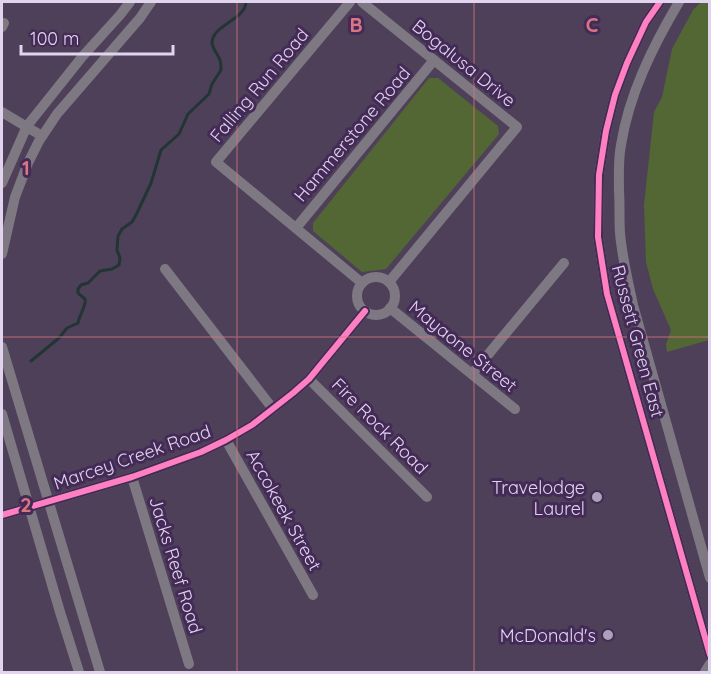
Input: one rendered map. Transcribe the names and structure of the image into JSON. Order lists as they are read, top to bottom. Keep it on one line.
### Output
{"streets":{"street":["Bogalusa Drive","Falling Run Road","Hammerstone Road","Russett Green East","Mayaone Street","Fire Rock Road","Marcey Creek Road","Accokeek Street","Jacks Reef Road"]},"crossings":[["Bogalusa Drive","Hammerstone Road"],["Bogalusa Drive","Mayaone Street"],["Bogalusa Drive","Marcey Creek Road"],["Falling Run Road","Hammerstone Road"],["Mayaone Street","Marcey Creek Road"],["Fire Rock Road","Marcey Creek Road"],["Marcey Creek Road","Accokeek Street"],["Marcey Creek Road","Jacks Reef Road"]],"places":["Travelodge Laurel","McDonald's"],"scale_bar":"100 m","grid":{"columns":["B","C"],"rows":["1","2"]}}
